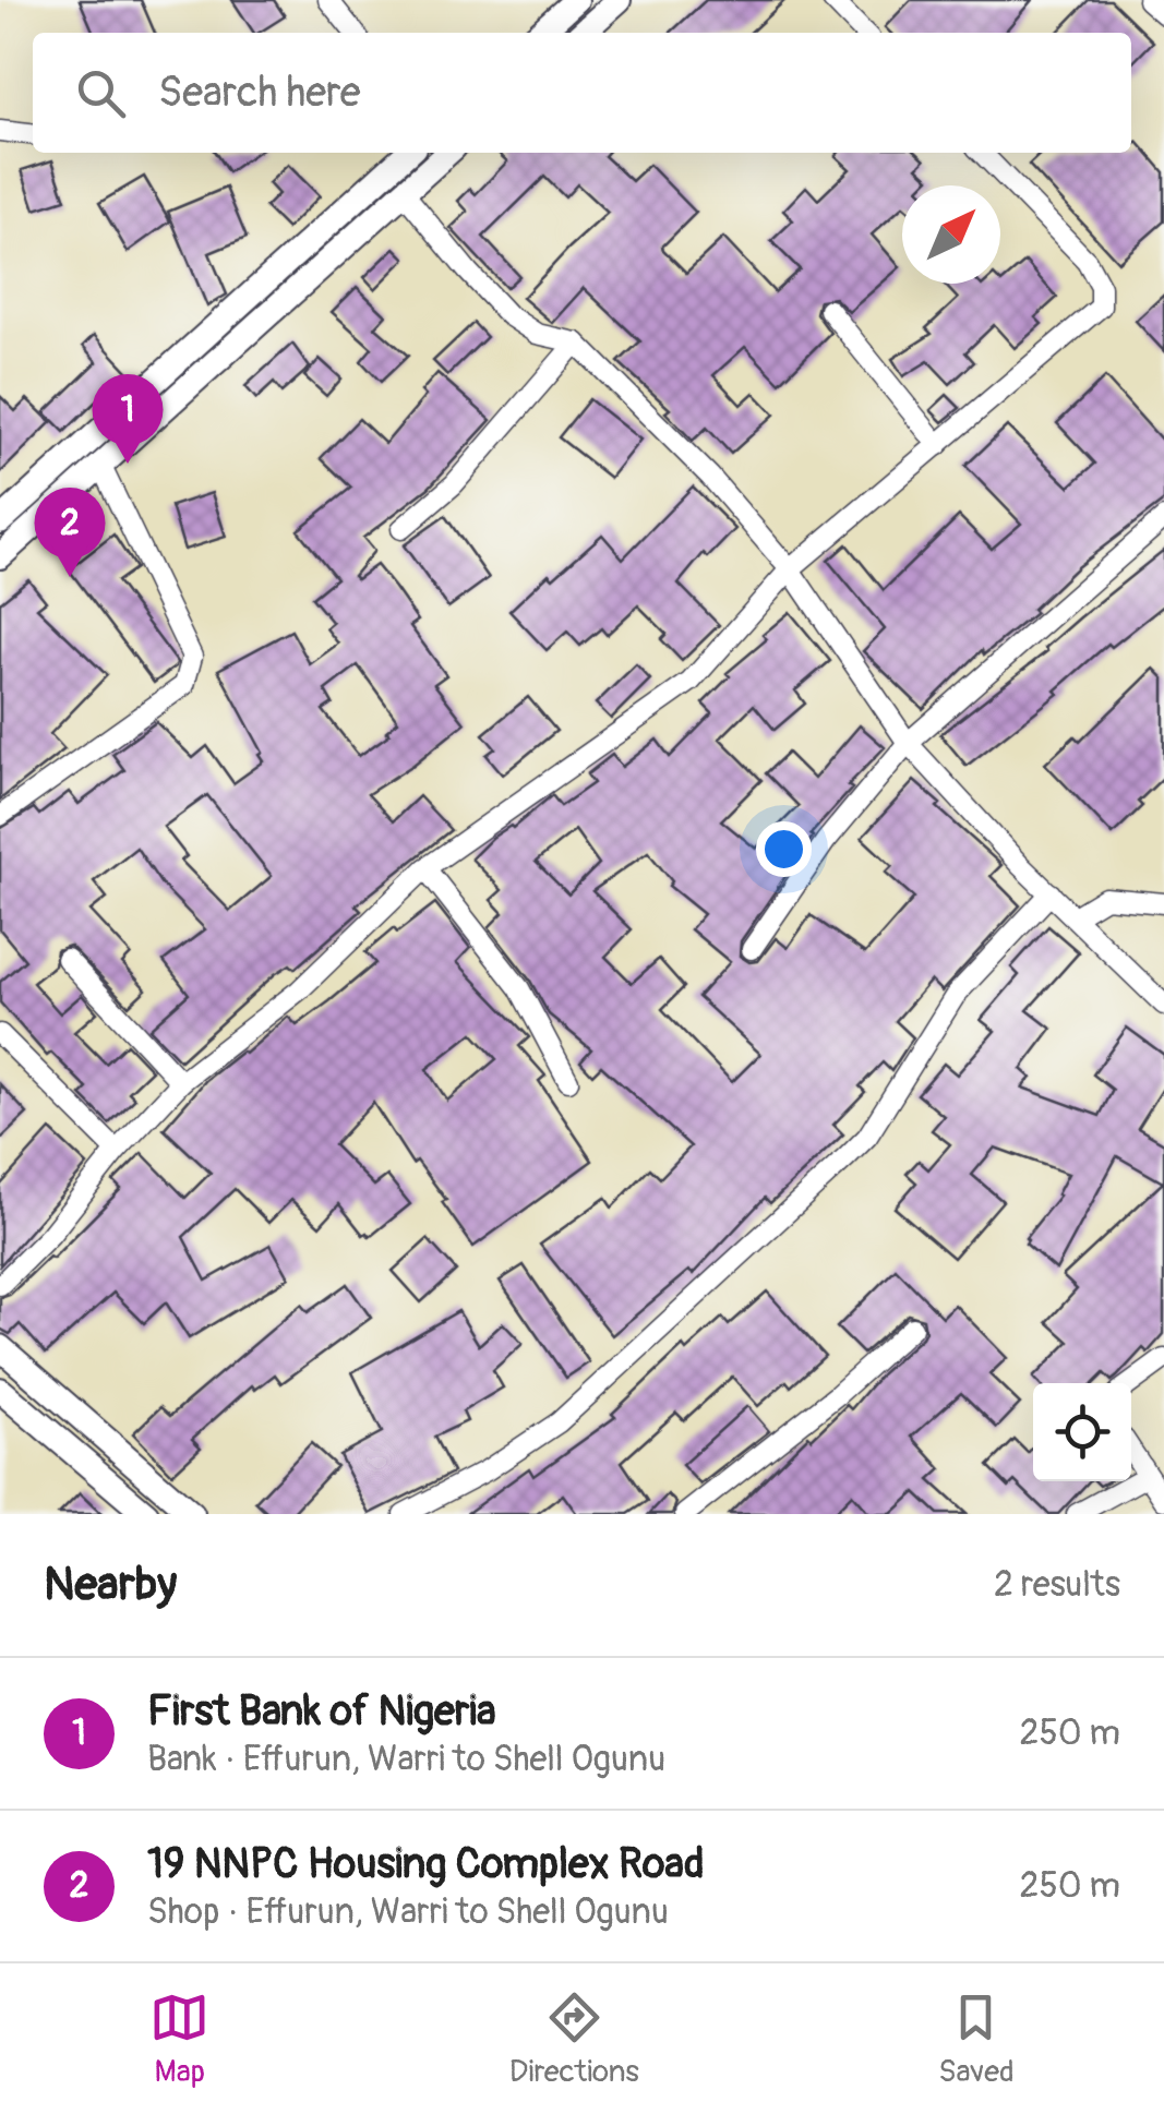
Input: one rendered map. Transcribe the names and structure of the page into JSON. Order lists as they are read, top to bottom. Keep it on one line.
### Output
{"north":"top right","page":{"search":"Search here","pins":["1","2"],"heading":["Nearby","2 results"],"list":[{"mark":"1","name":"First Bank of Nigeria","note":"Bank · Effurun, Warri to Shell Ogunu","value":"250 m"},{"mark":"2","name":"19 NNPC Housing Complex Road","note":"Shop · Effurun, Warri to Shell Ogunu","value":"250 m"}],"nav":["Map","Directions","Saved"]}}
